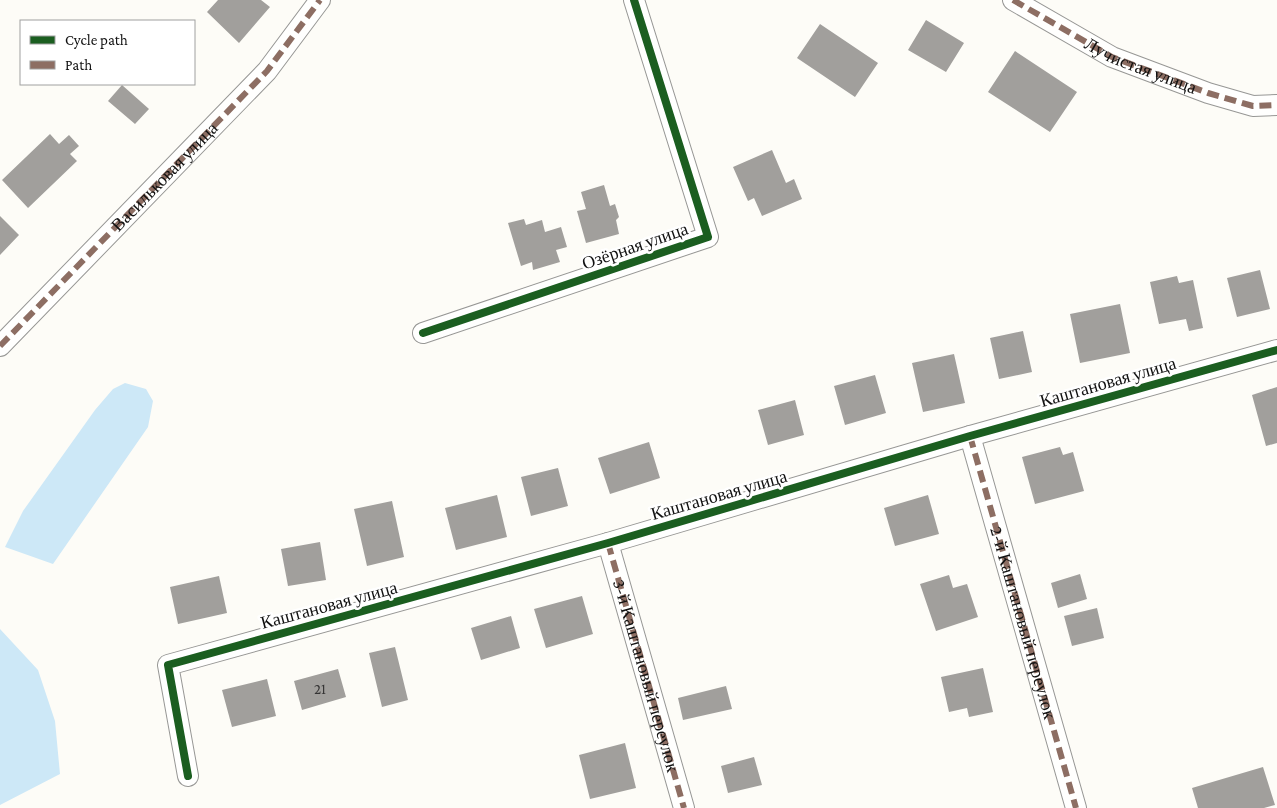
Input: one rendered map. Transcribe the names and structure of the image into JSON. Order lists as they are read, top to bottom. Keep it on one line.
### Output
{"streets":{"street":["Лучистая улица","Васильковая улица","Озёрная улица","Каштановая улица","2-й Каштановый переулок","3-й Каштановый переулок"]},"crossings":[["Каштановая улица","2-й Каштановый переулок"],["Каштановая улица","3-й Каштановый переулок"]],"house_numbers":["21"],"legend":["Cycle path","Path"]}
